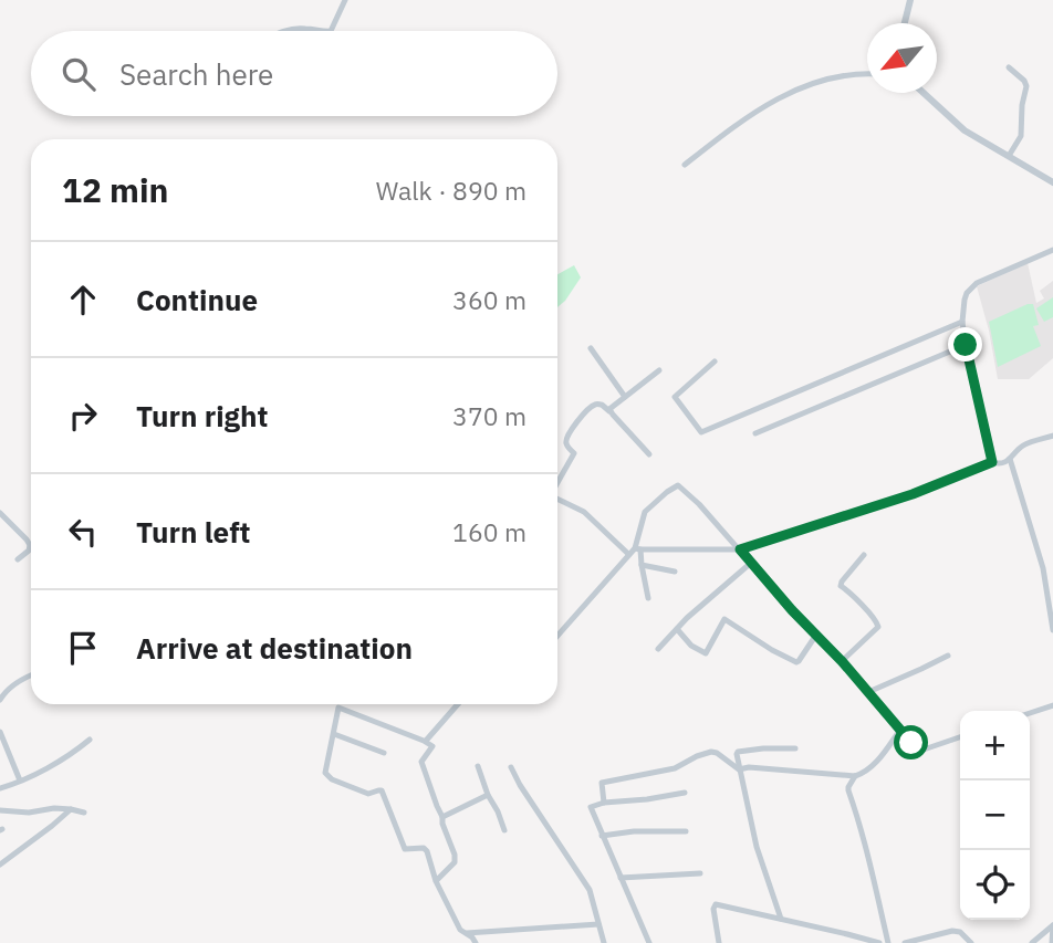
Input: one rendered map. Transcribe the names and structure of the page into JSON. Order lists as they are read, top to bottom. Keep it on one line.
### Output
{"north":"bottom left","page":{"search":"Search here","heading":["12 min","Walk · 890 m"],"list":[["Continue","360 m"],["Turn right","370 m"],["Turn left","160 m"],"Arrive at destination"],"map_buttons":["+","−"]}}
